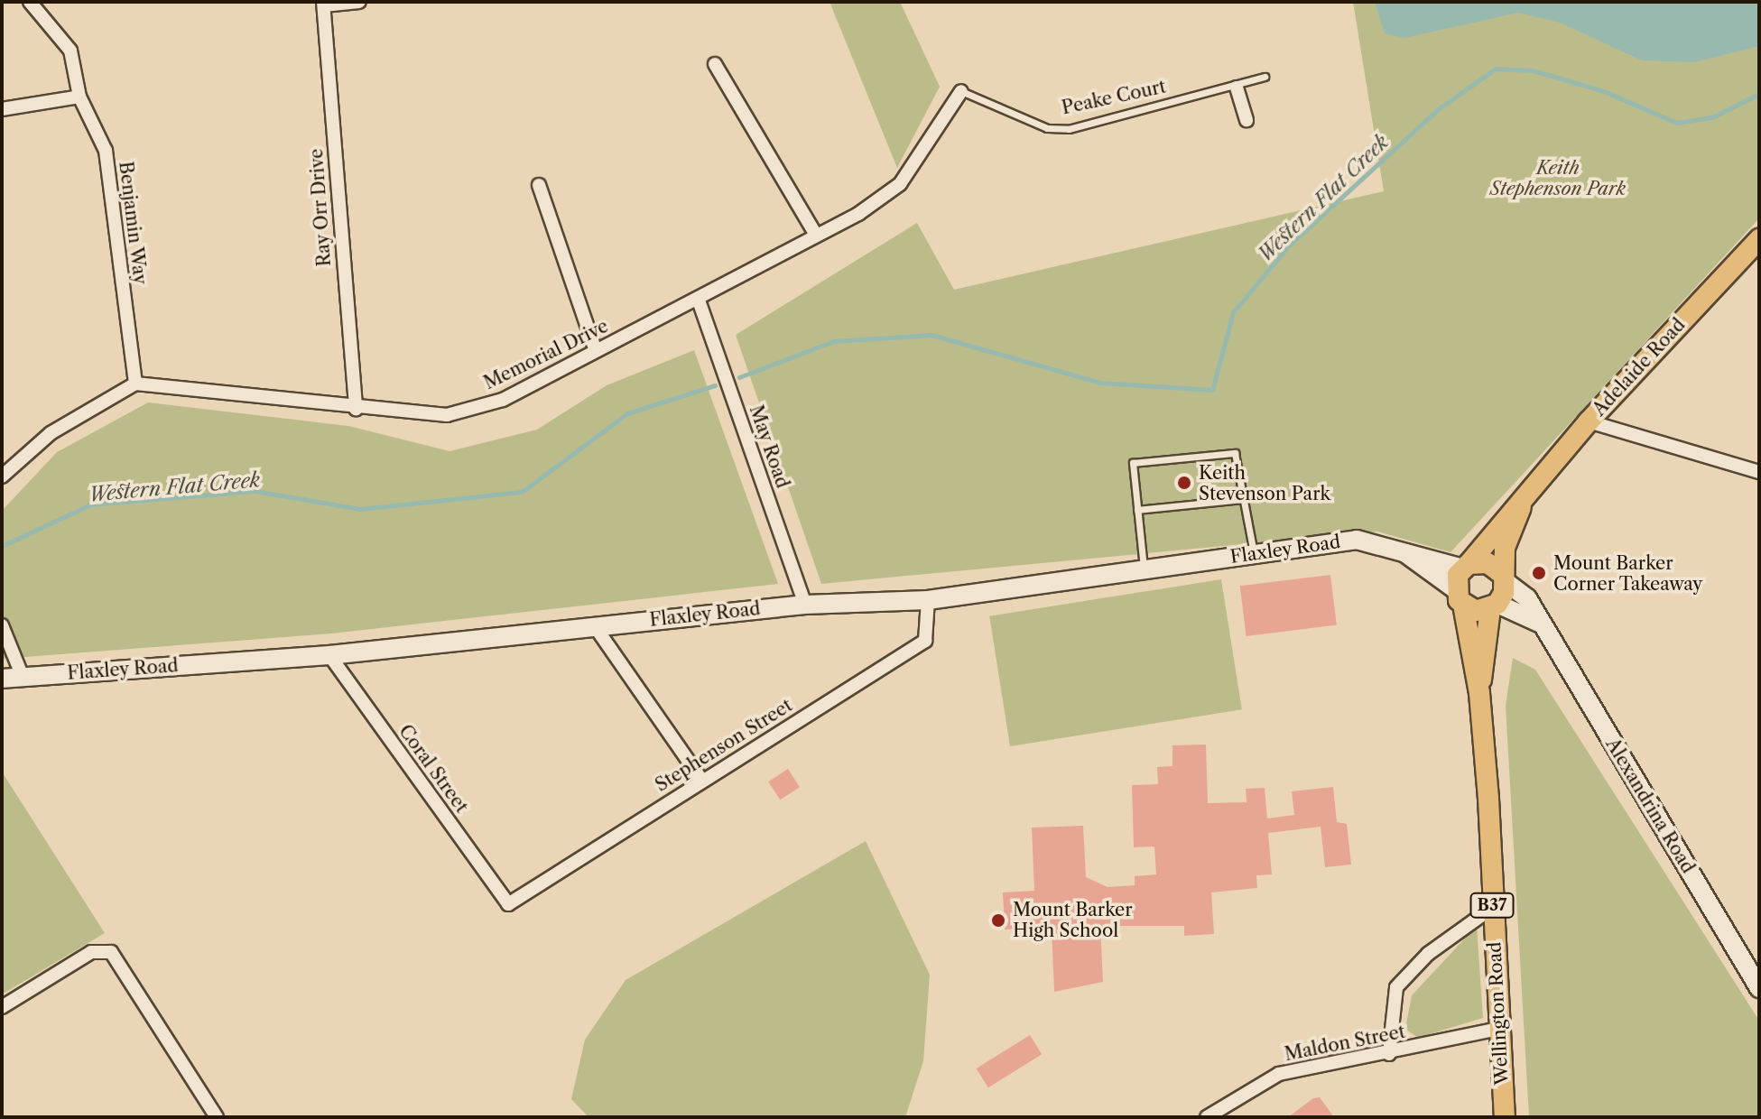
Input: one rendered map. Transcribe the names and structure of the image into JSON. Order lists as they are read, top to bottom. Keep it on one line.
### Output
{"streets":{"main road":["Adelaide Road","Flaxley Road","Alexandrina Road","B37","Wellington Road"],"street":["Ray Orr Drive","Benjamin Way","Memorial Drive","May Road","Stephenson Street","Coral Street","Maldon Street"],"lane":["Peake Court"]},"crossings":[["Peake Court","Memorial Drive"],["Ray Orr Drive","Memorial Drive"],["Benjamin Way","Memorial Drive"],["Memorial Drive","May Road"],["Adelaide Road","Flaxley Road"],["Adelaide Road","Alexandrina Road"],["Adelaide Road","B37"],["May Road","Flaxley Road"],["Flaxley Road","Stephenson Street"],["Flaxley Road","Coral Street"],["Flaxley Road","B37"],["Flaxley Road","Wellington Road"],["Stephenson Street","Coral Street"],["Alexandrina Road","B37"],["B37","Wellington Road"],["Wellington Road","Maldon Street"]],"water":["Western Flat Creek"],"parks":["Keith Stephenson Park"],"places":["Keith Stevenson Park","Mount Barker Corner Takeaway","Mount Barker High School"]}
